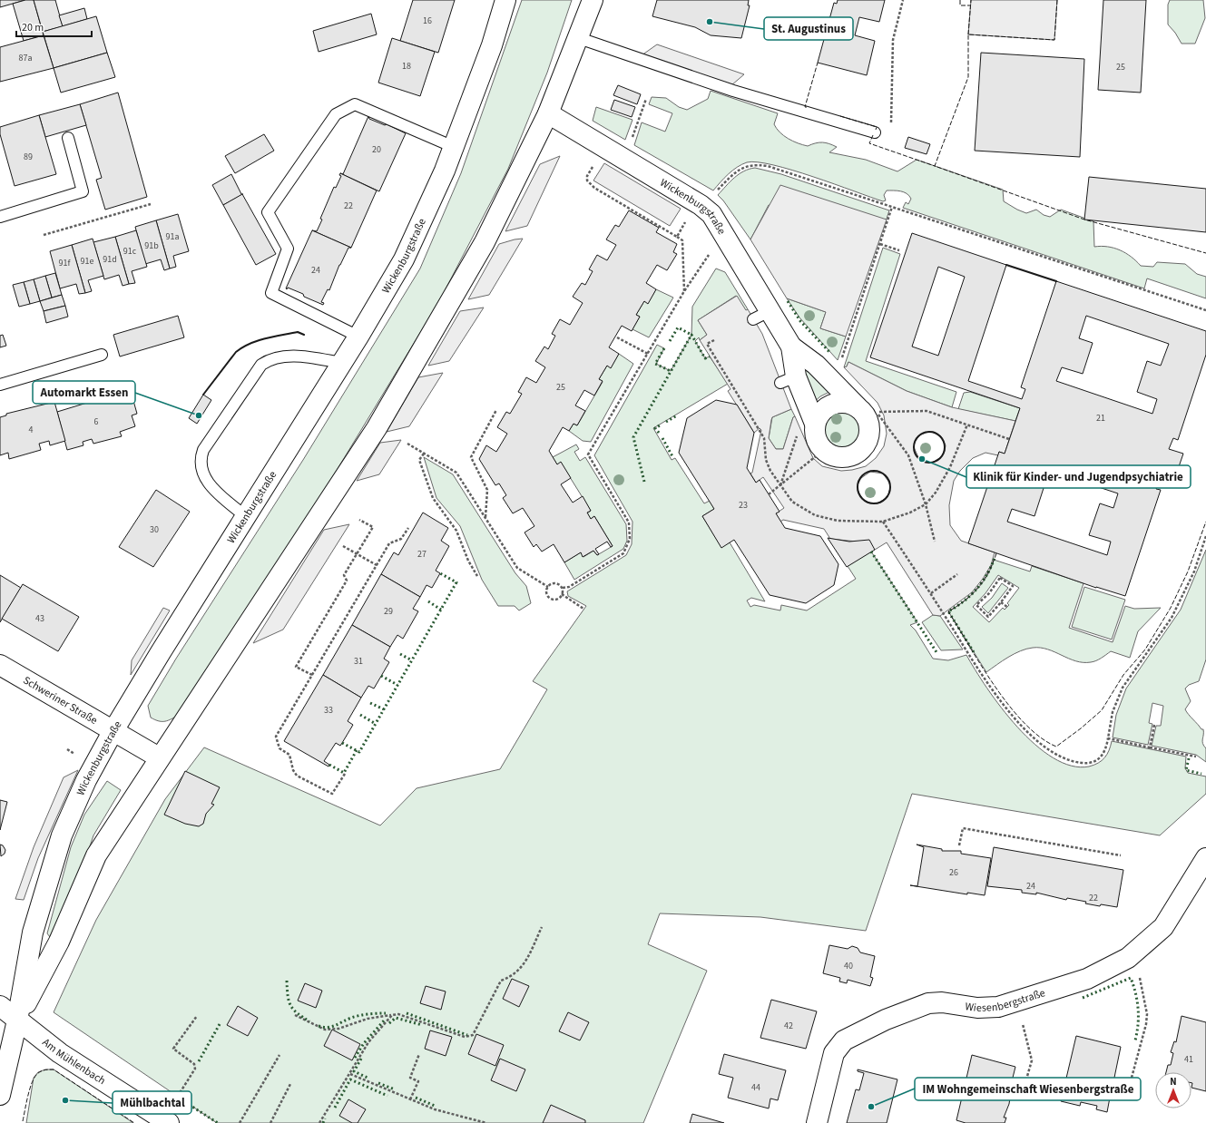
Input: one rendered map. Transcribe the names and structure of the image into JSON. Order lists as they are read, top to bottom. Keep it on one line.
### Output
{"streets":{"main road":["Wickenburgstraße","Schweriner Straße","Wiesenbergstraße","Am Mühlenbach"]},"crossings":[["Wickenburgstraße","Schweriner Straße"],["Wickenburgstraße","Am Mühlenbach"]],"places":["St. Augustinus","Automarkt Essen","Klinik für Kinder- und Jugendpsychiatrie","Mühlbachtal","IM Wohngemeinschaft Wiesenbergstraße"],"house_numbers":["16","87a","18","25","20","89","22","91a","91b","91c","91d","91e","91f","24","25","21","6","4","23","30","27","29","43","31","33","26","24","22","40","42","41","44"],"scale_bar":"20 m","north":"top"}
